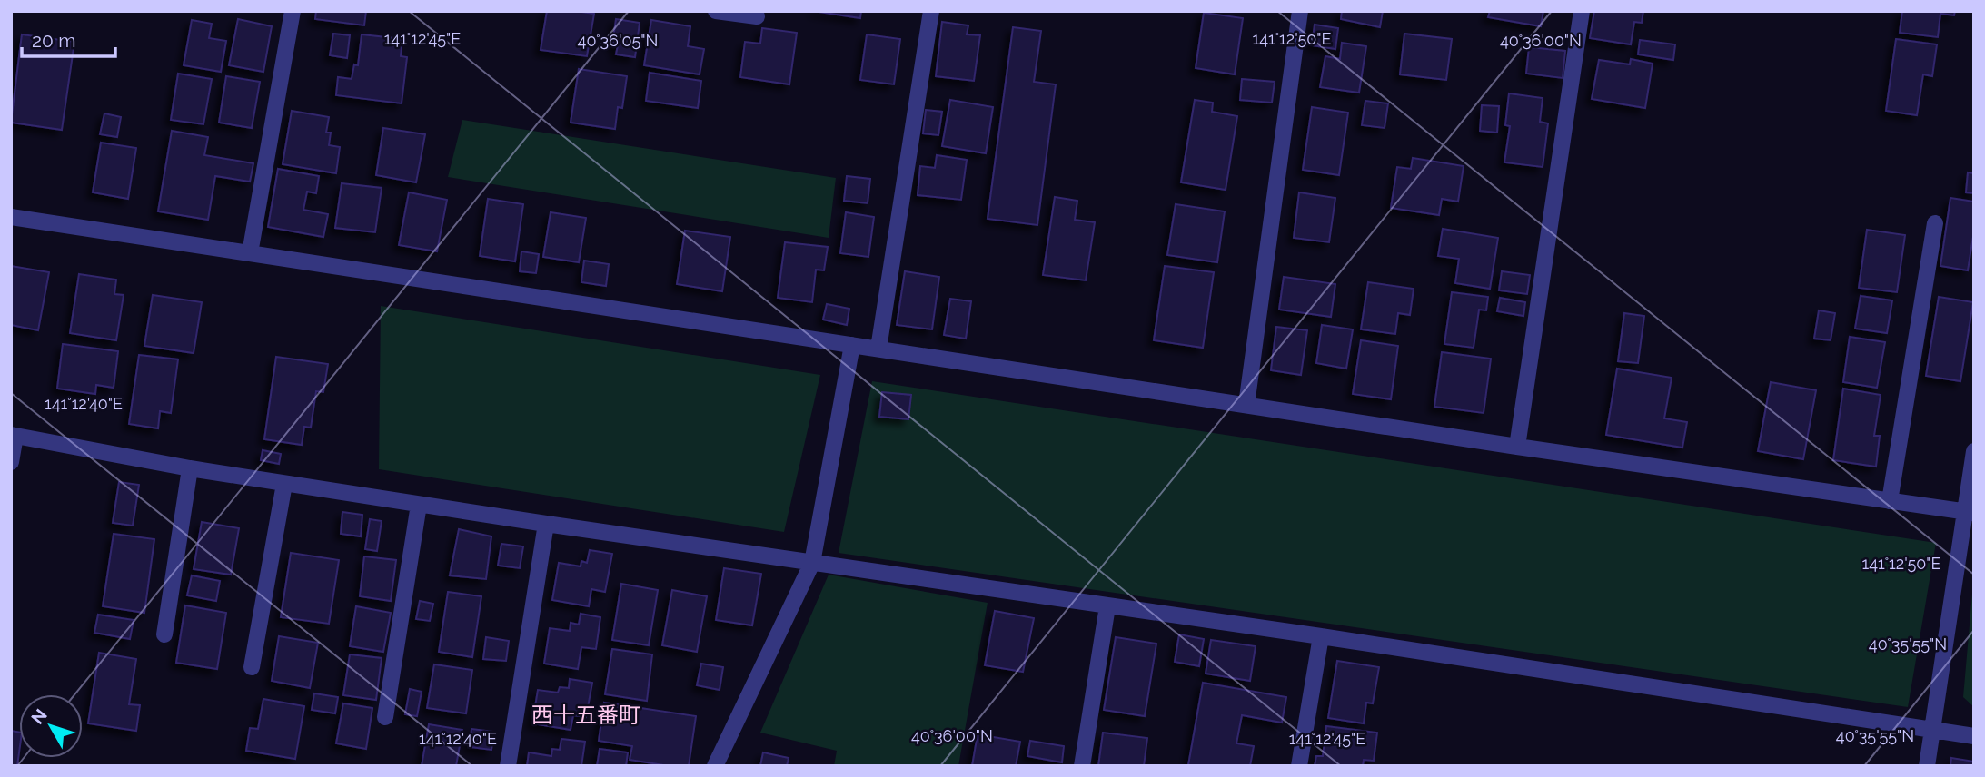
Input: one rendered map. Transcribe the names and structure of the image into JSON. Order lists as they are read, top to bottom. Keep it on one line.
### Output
{"districts":["西十五番町"],"scale_bar":"20 m","north":"top left","coordinates":["141°12'45\"E","141°12'50\"E","40°36'05\"N","40°36'00\"N","141°12'40\"E","40°35'55\"N"]}
